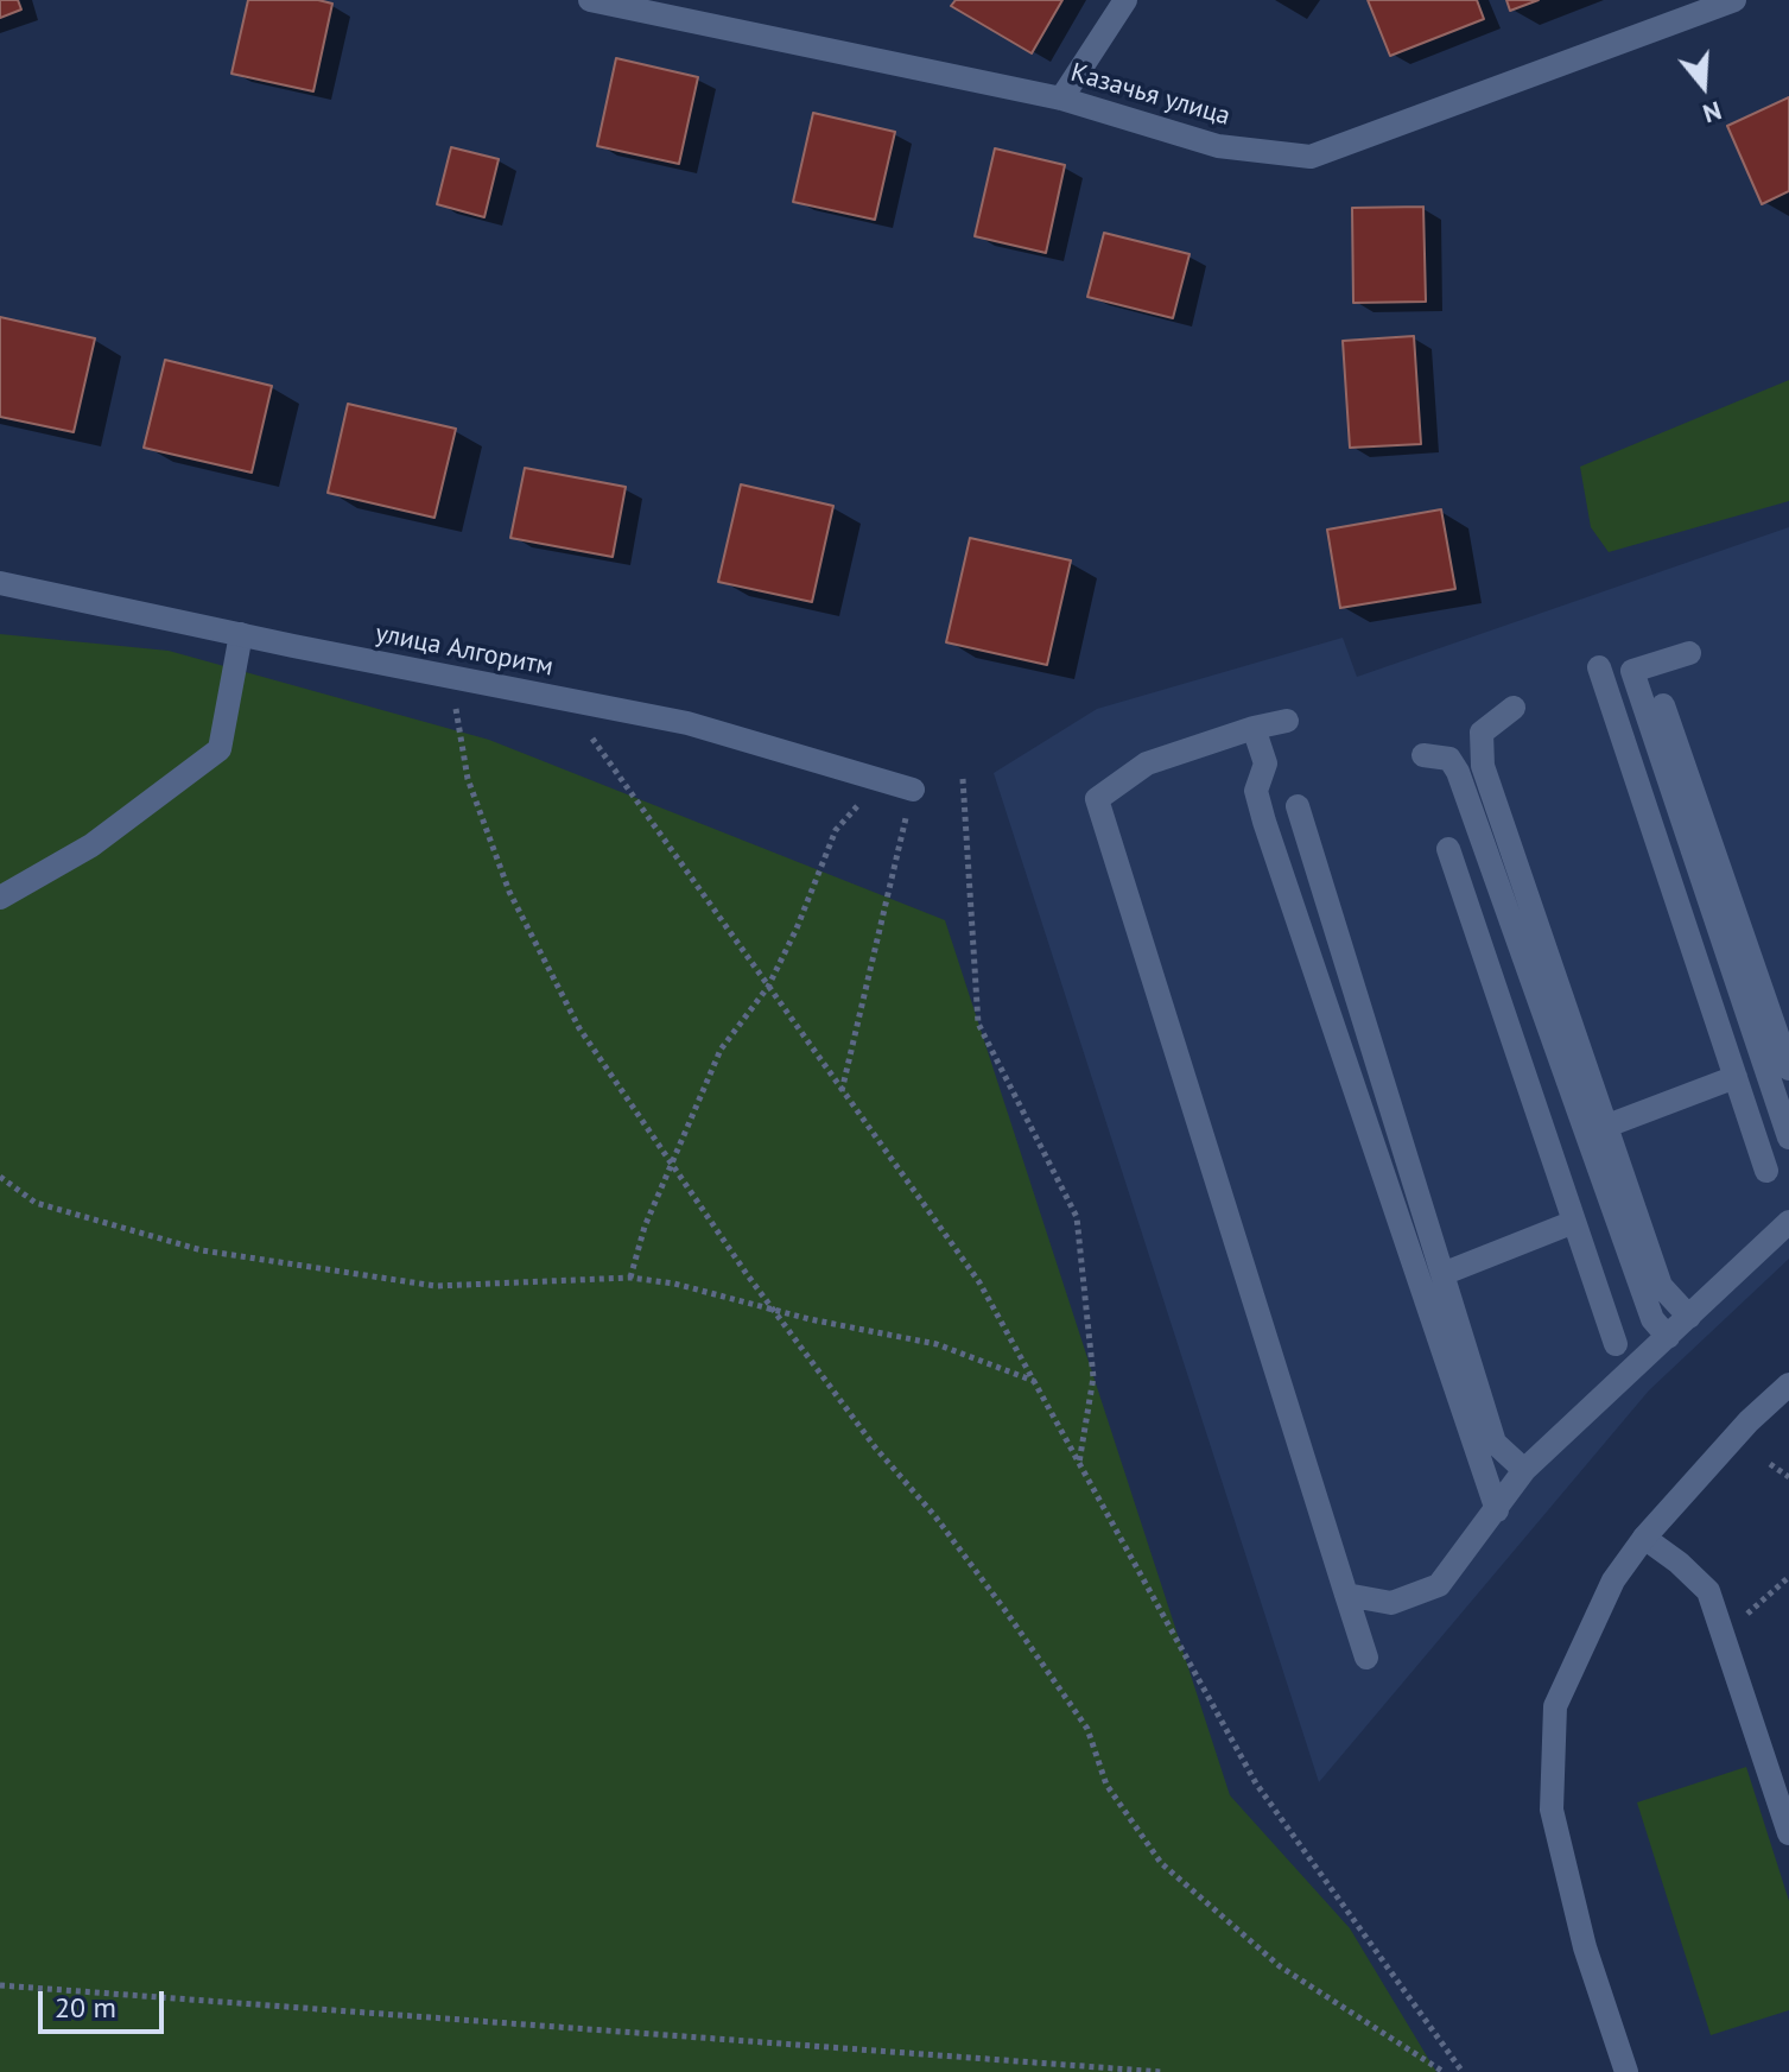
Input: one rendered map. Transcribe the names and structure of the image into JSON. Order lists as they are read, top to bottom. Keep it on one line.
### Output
{"streets":{"street":["Казачья улица","улица Алгоритм"]},"scale_bar":"20 m","north":"bottom"}
